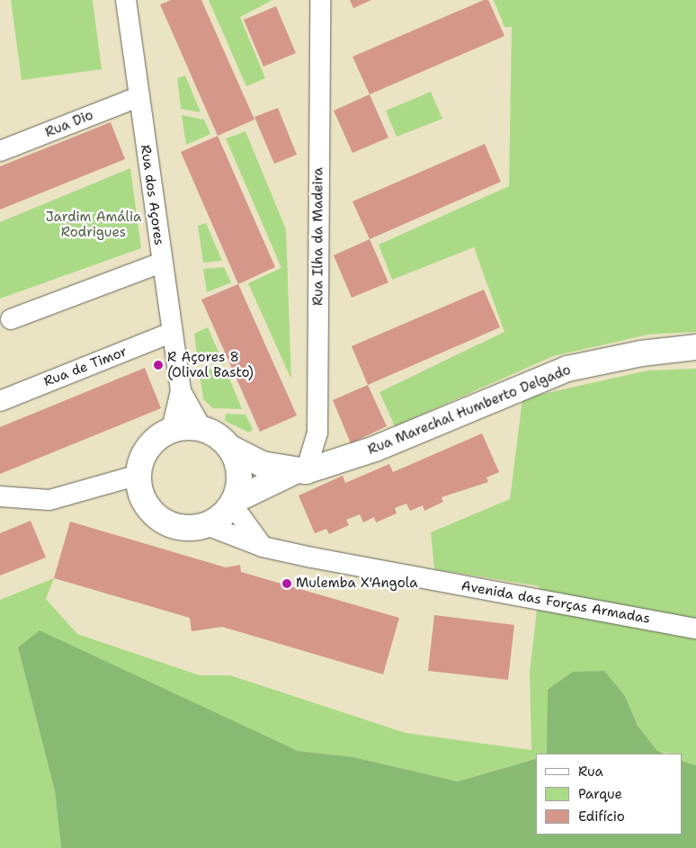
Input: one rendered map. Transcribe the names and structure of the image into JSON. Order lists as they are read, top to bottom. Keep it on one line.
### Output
{"streets":{"street":["Rua Dio","Rua dos Açores","Rua Ilha da Madeira","Rua de Timor","Rua Marechal Humberto Delgado","Avenida das Forças Armadas"]},"crossings":[["Rua Dio","Rua dos Açores"],["Rua dos Açores","Rua de Timor"],["Rua dos Açores","Rua Marechal Humberto Delgado"],["Rua dos Açores","Avenida das Forças Armadas"],["Rua Ilha da Madeira","Rua Marechal Humberto Delgado"],["Rua Marechal Humberto Delgado","Avenida das Forças Armadas"]],"parks":["Jardim Amália Rodrigues"],"places":["R Açores 8 (Olival Basto)","Mulemba X'Angola"],"legend":["Rua","Parque","Edifício"]}
